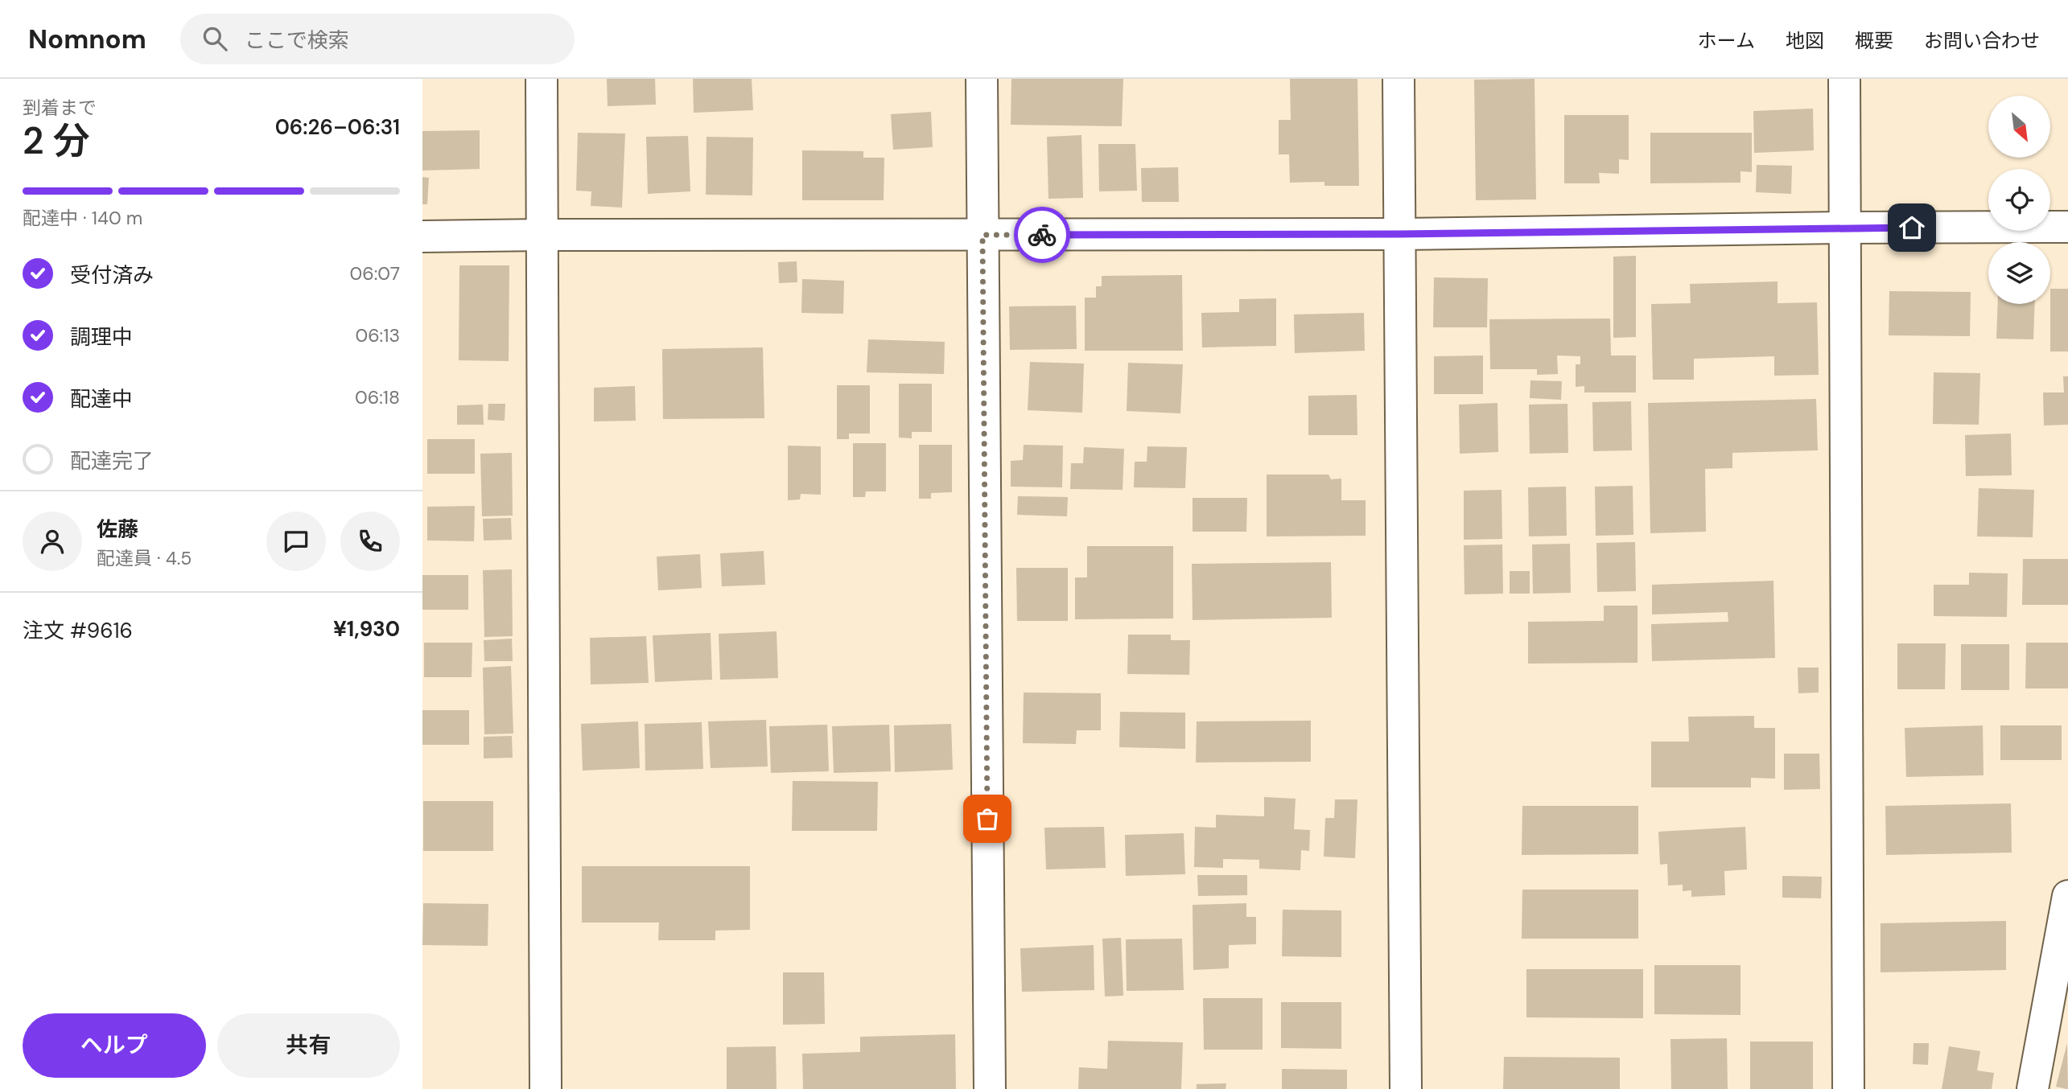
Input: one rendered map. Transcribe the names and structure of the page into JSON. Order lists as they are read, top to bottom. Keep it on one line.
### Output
{"north":"bottom right","page":{"header":"Nomnom","search":"ここで検索","nav":["ホーム","地図","概要","お問い合わせ"],"heading":["2 分","到着まで","06:26–06:31"],"panel":["佐藤","配達員 · 4.5","注文 #9616","¥1,930"],"bar":"配達中 · 140 m","list":[["受付済み","06:07"],["調理中","06:13"],["配達中","06:18"],"配達完了"],"buttons":["ヘルプ","共有"]}}
